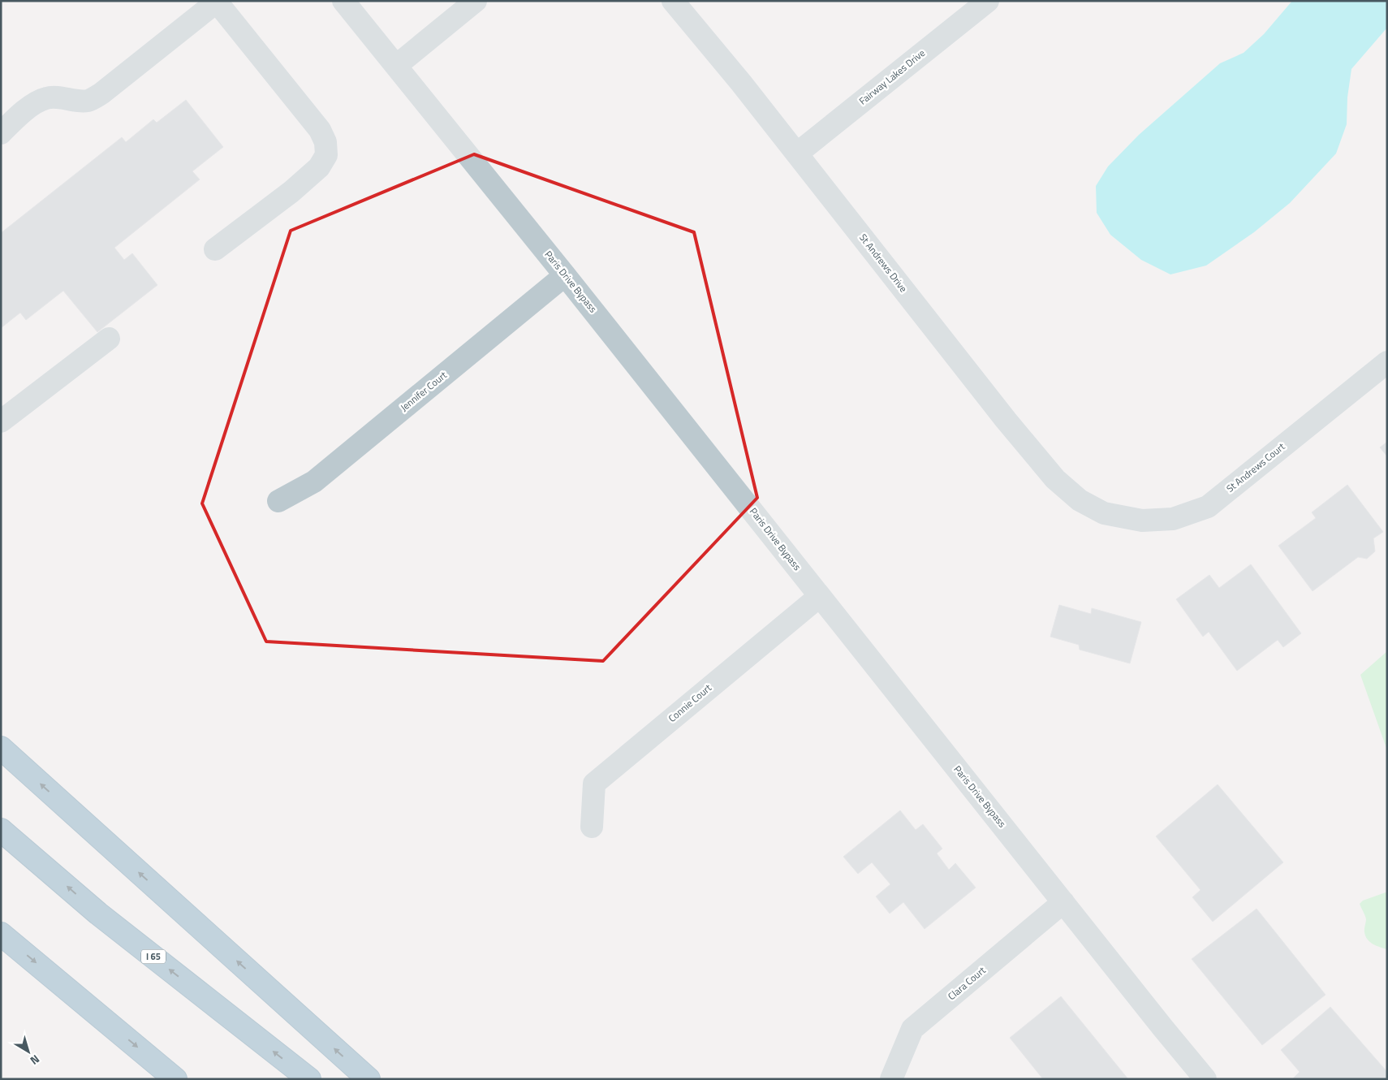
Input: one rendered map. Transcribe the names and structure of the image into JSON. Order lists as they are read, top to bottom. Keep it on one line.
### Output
{"streets":{"highway":["I 65"],"street":["Fairway Lakes Drive","St Andrews Drive","Paris Drive Bypass","Jennifer Court","St Andrews Court","Connie Court","Clara Court"]},"crossings":[["Fairway Lakes Drive","St Andrews Drive"],["St Andrews Drive","St Andrews Court"],["Paris Drive Bypass","Jennifer Court"],["Paris Drive Bypass","Connie Court"],["Paris Drive Bypass","Clara Court"]],"north":"bottom right"}
